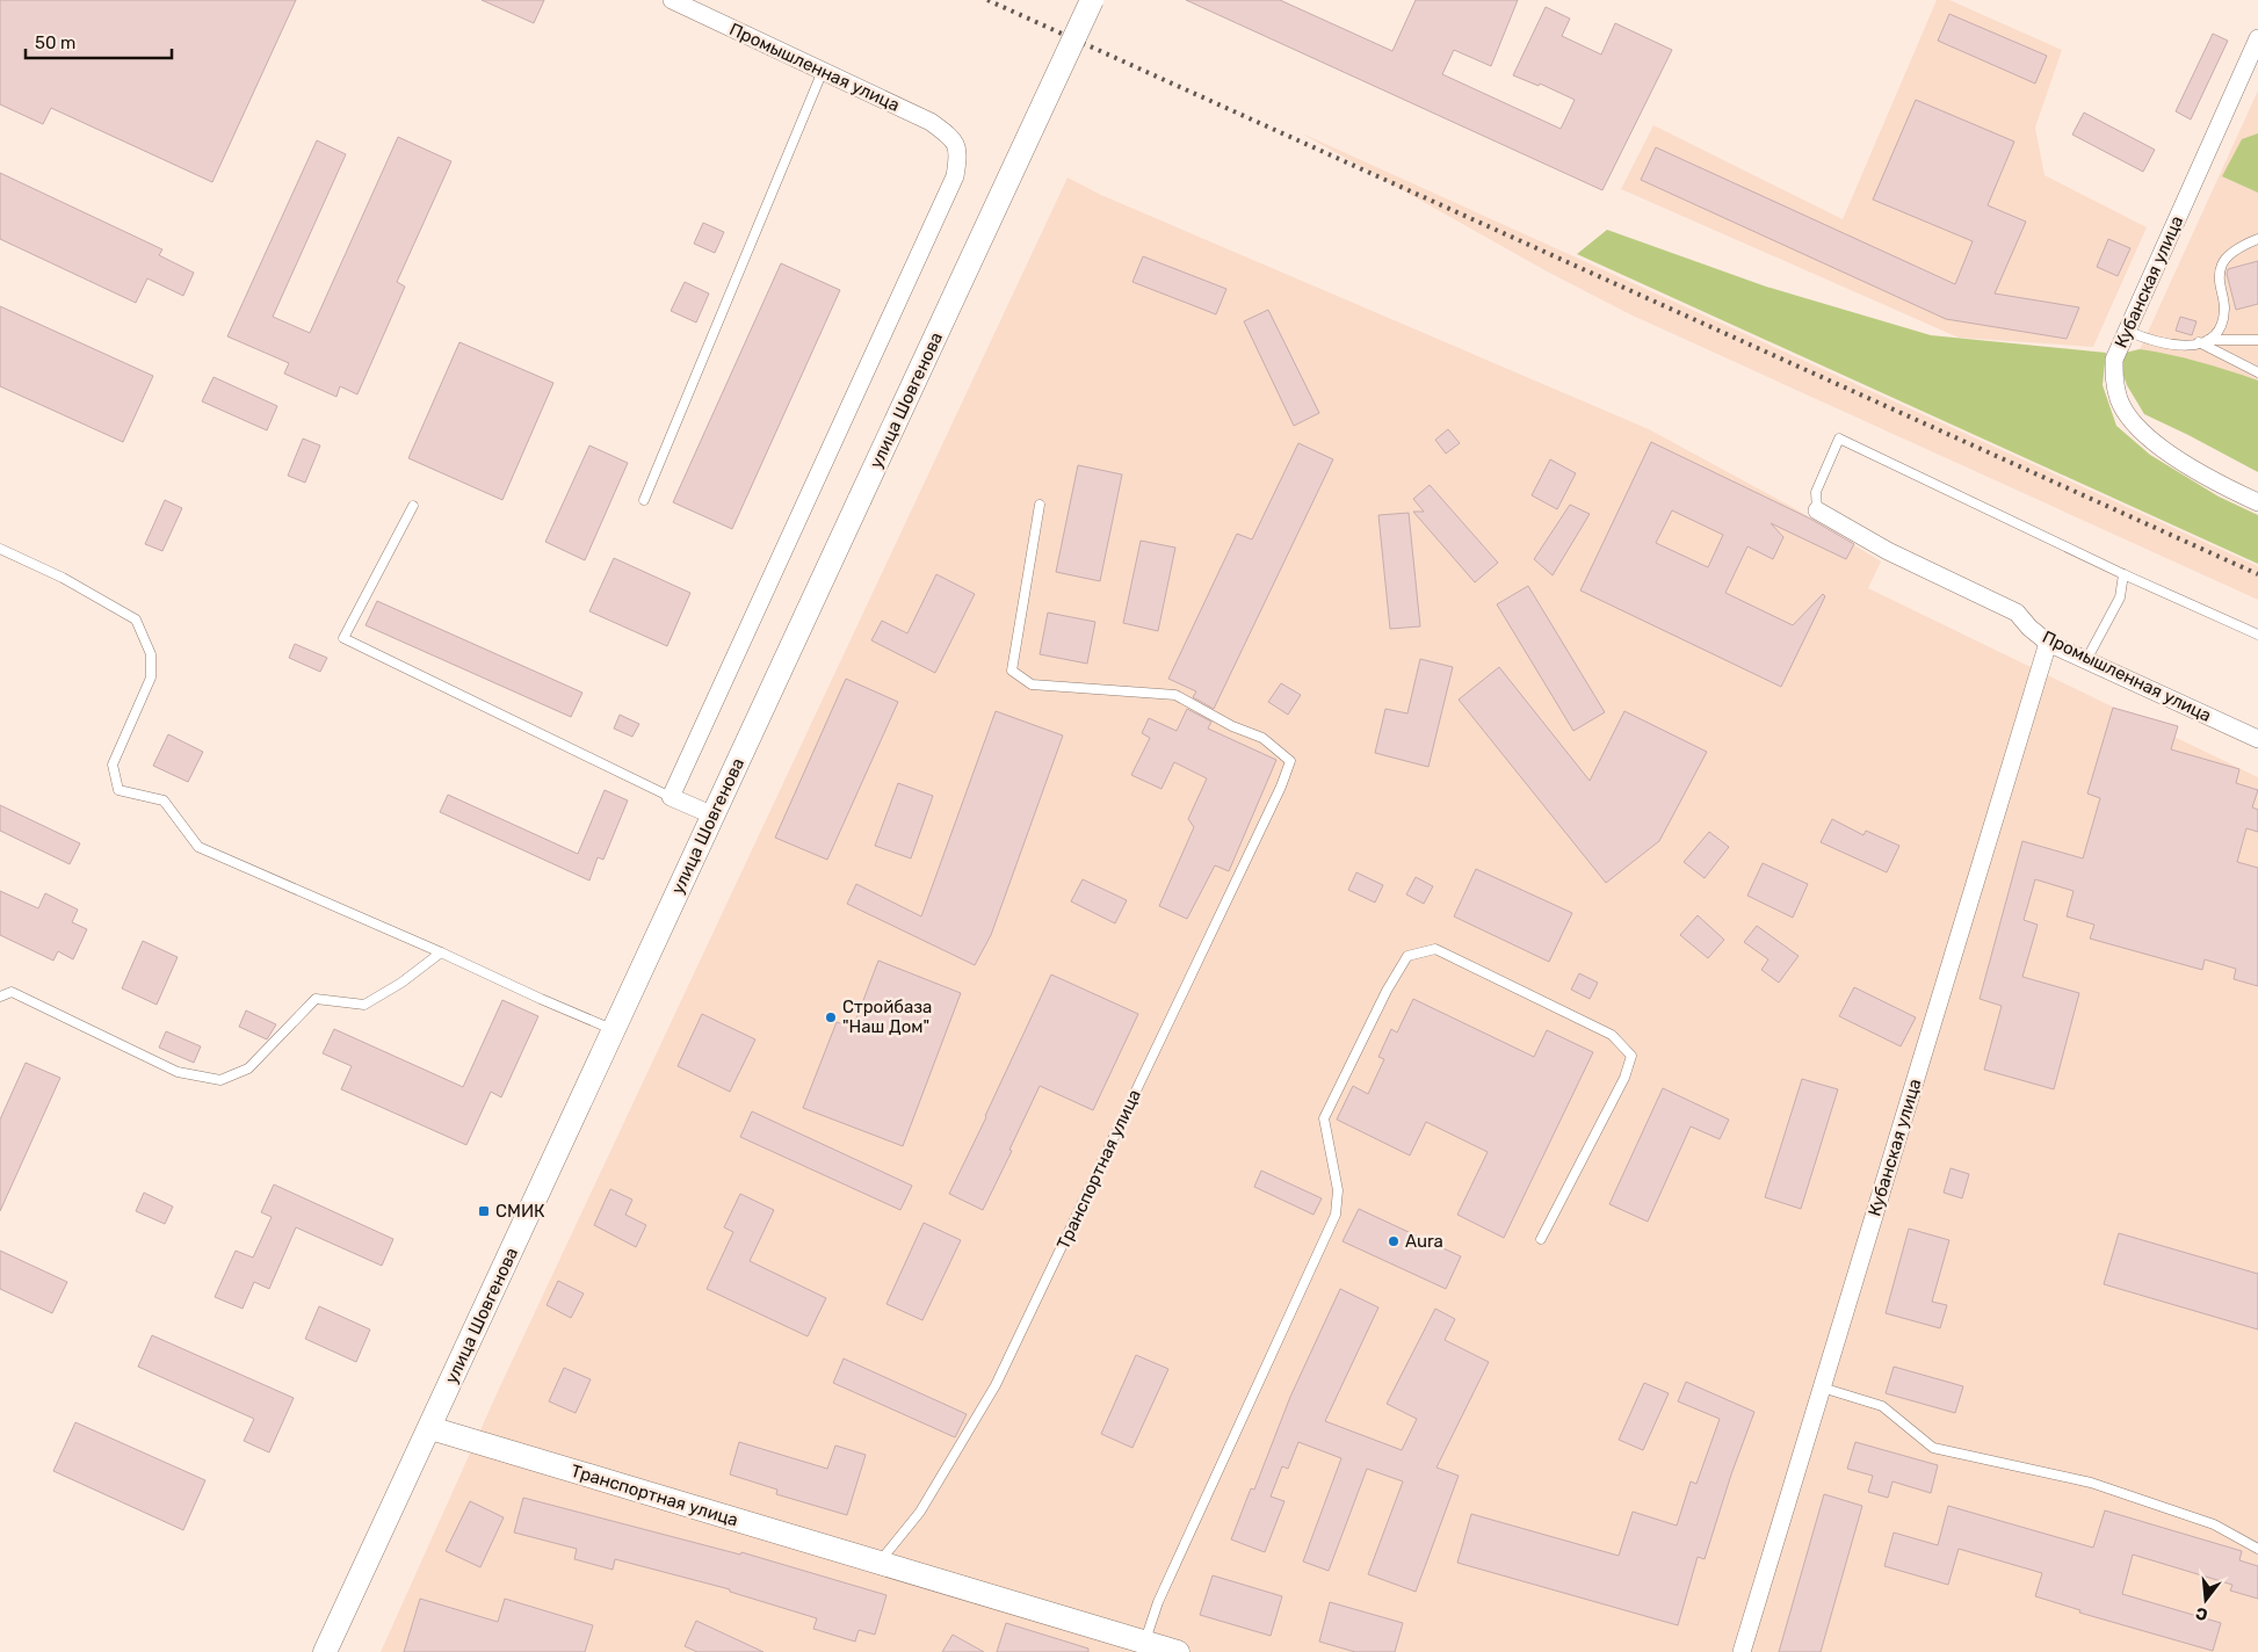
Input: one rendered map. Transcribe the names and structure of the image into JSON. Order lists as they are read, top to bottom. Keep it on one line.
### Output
{"streets":{"street":["Промышленная улица","Кубанская улица","улица Шовгенова","Транспортная улица"]},"crossings":[["Промышленная улица","Кубанская улица"],["улица Шовгенова","Транспортная улица"]],"places":{"other":["Стройбаза \"Наш Дом\"","Aura"],"transit":["СМИК"]},"scale_bar":"50 m","north":"bottom"}
